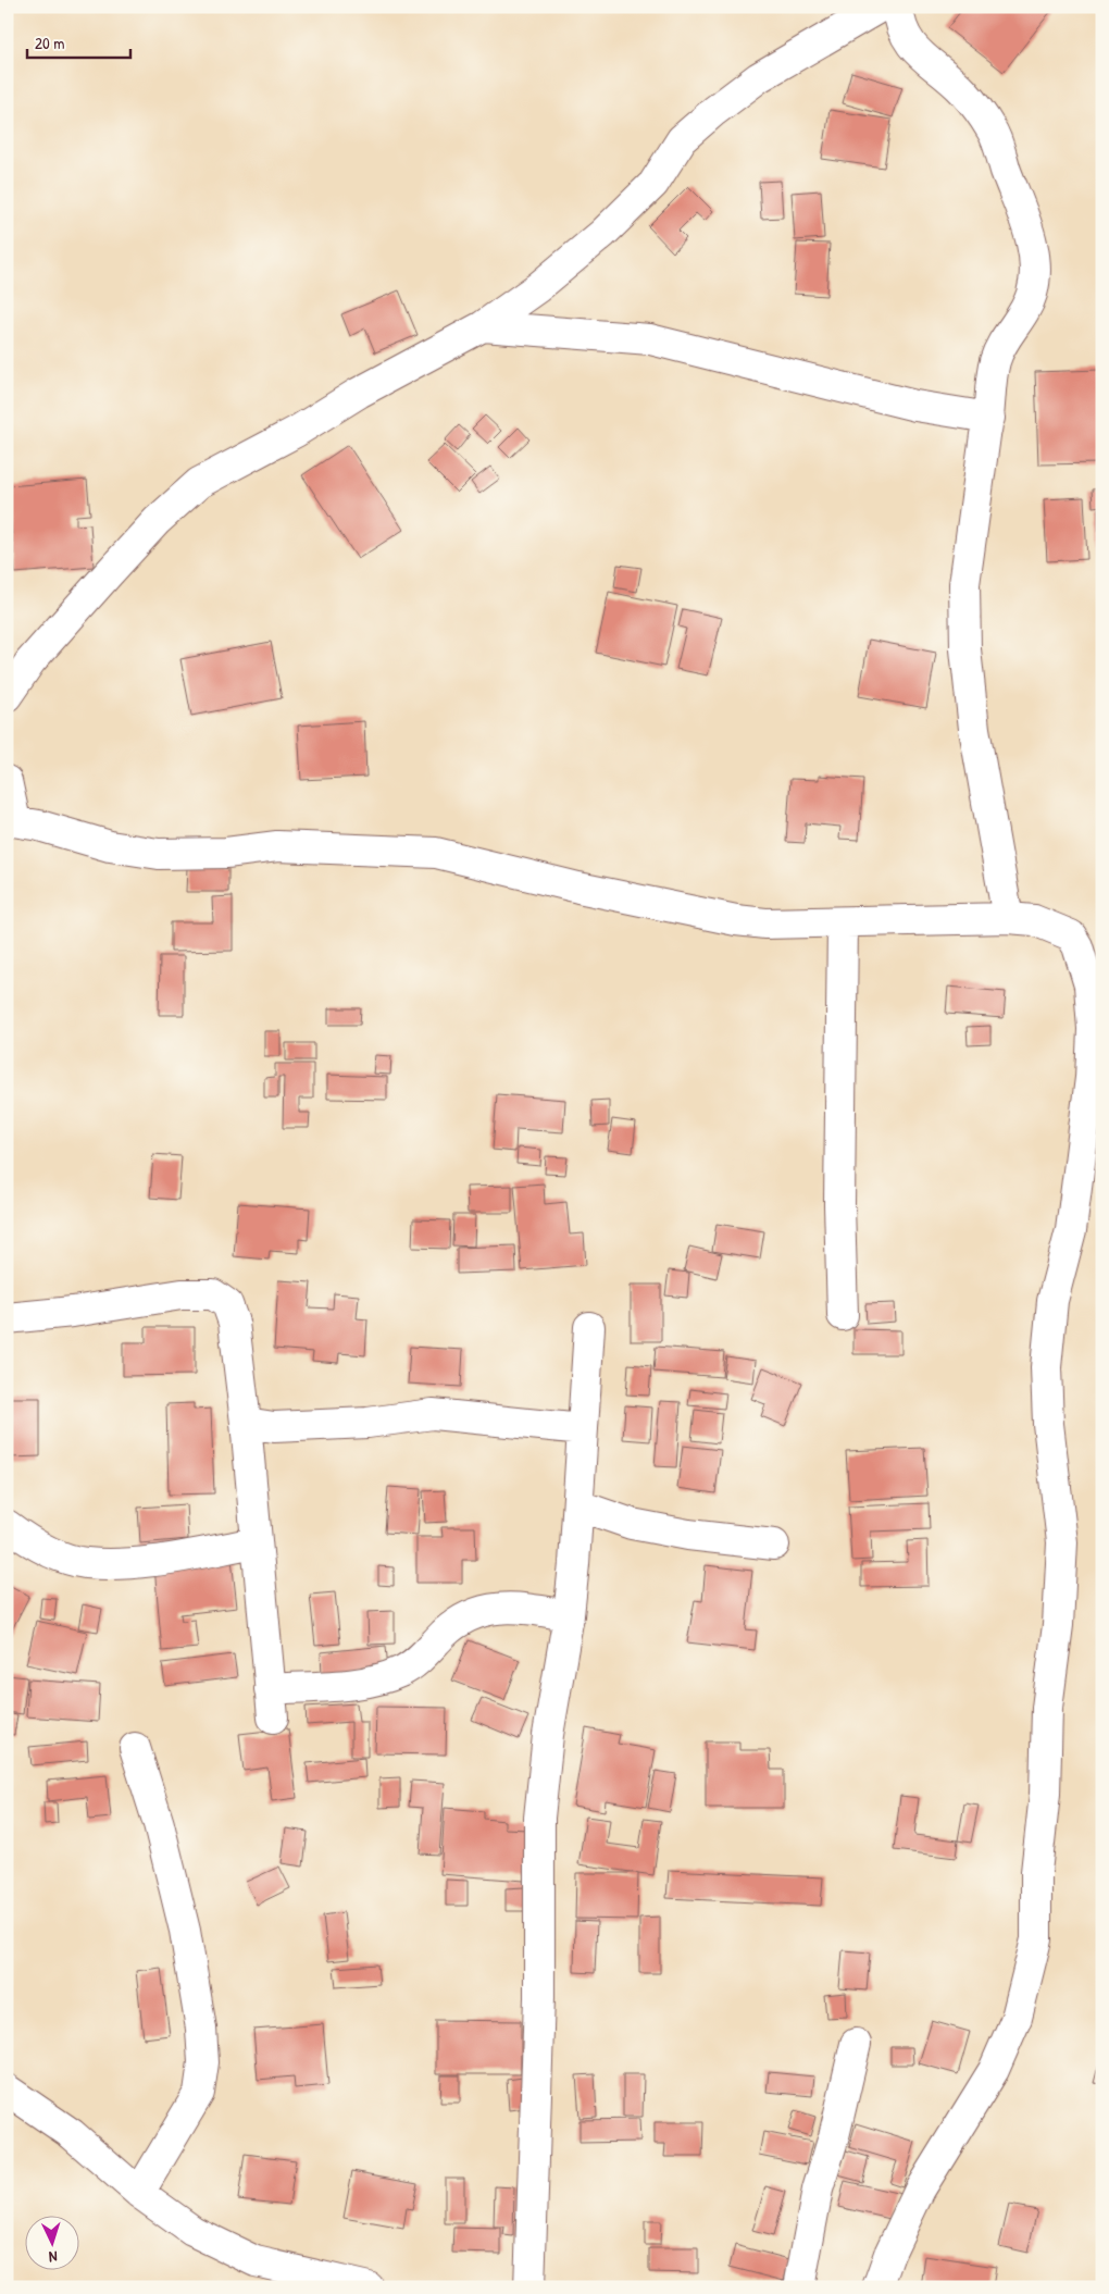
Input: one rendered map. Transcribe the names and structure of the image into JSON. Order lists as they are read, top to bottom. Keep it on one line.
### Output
{"scale_bar":"20 m","north":"bottom"}
